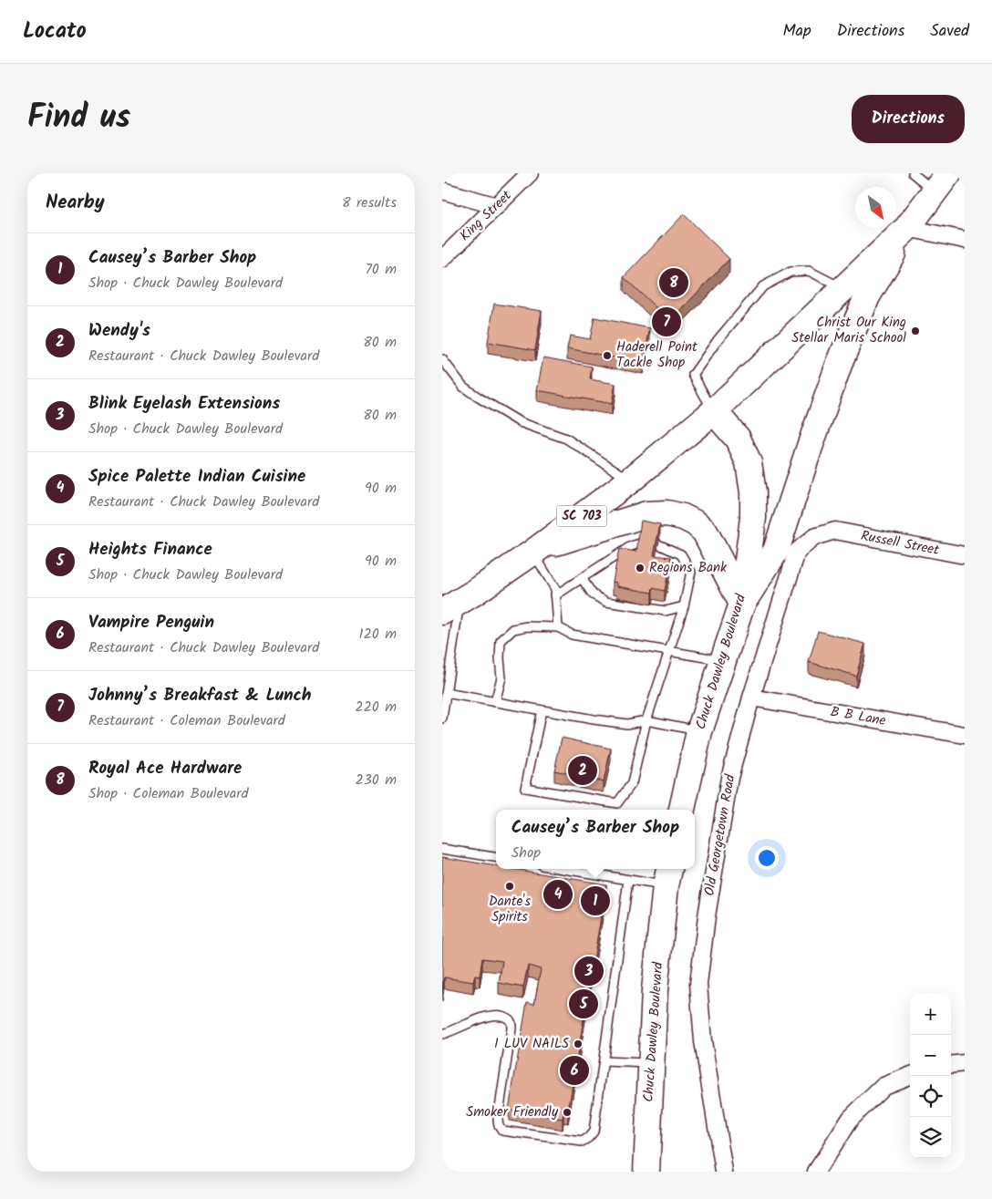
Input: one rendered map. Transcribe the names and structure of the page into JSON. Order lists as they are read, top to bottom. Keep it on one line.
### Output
{"streets":{"main road":["SC 703","Chuck Dawley Boulevard"],"street":["King Street","Russell Street","B B Lane","Old Georgetown Road"]},"crossings":[["SC 703","Chuck Dawley Boulevard"],["Russell Street","Old Georgetown Road"],["B B Lane","Old Georgetown Road"]],"places":["Christ Our King Stellar Maris School","Haderell Point Tackle Shop","Regions Bank","Dante's Spirits","I LUV NAILS","Smoker Friendly"],"north":"bottom right","page":{"header":"Locato","nav":["Map","Directions","Saved"],"title":"Find us","buttons":"Directions","heading":["Nearby","8 results"],"list":[{"mark":"1","name":"Causey’s Barber Shop","note":"Shop · Chuck Dawley Boulevard","value":"70 m"},{"mark":"2","name":"Wendy's","note":"Restaurant · Chuck Dawley Boulevard","value":"80 m"},{"mark":"3","name":"Blink Eyelash Extensions","note":"Shop · Chuck Dawley Boulevard","value":"80 m"},{"mark":"4","name":"Spice Palette Indian Cuisine","note":"Restaurant · Chuck Dawley Boulevard","value":"90 m"},{"mark":"5","name":"Heights Finance","note":"Shop · Chuck Dawley Boulevard","value":"90 m"},{"mark":"6","name":"Vampire Penguin","note":"Restaurant · Chuck Dawley Boulevard","value":"120 m"},{"mark":"7","name":"Johnny’s Breakfast & Lunch","note":"Restaurant · Coleman Boulevard","value":"220 m"},{"mark":"8","name":"Royal Ace Hardware","note":"Shop · Coleman Boulevard","value":"230 m"}],"pins":["8","7","2","4","1","3","5","6"],"popup":["Causey’s Barber Shop","Shop"],"map_buttons":["+","−"]}}
